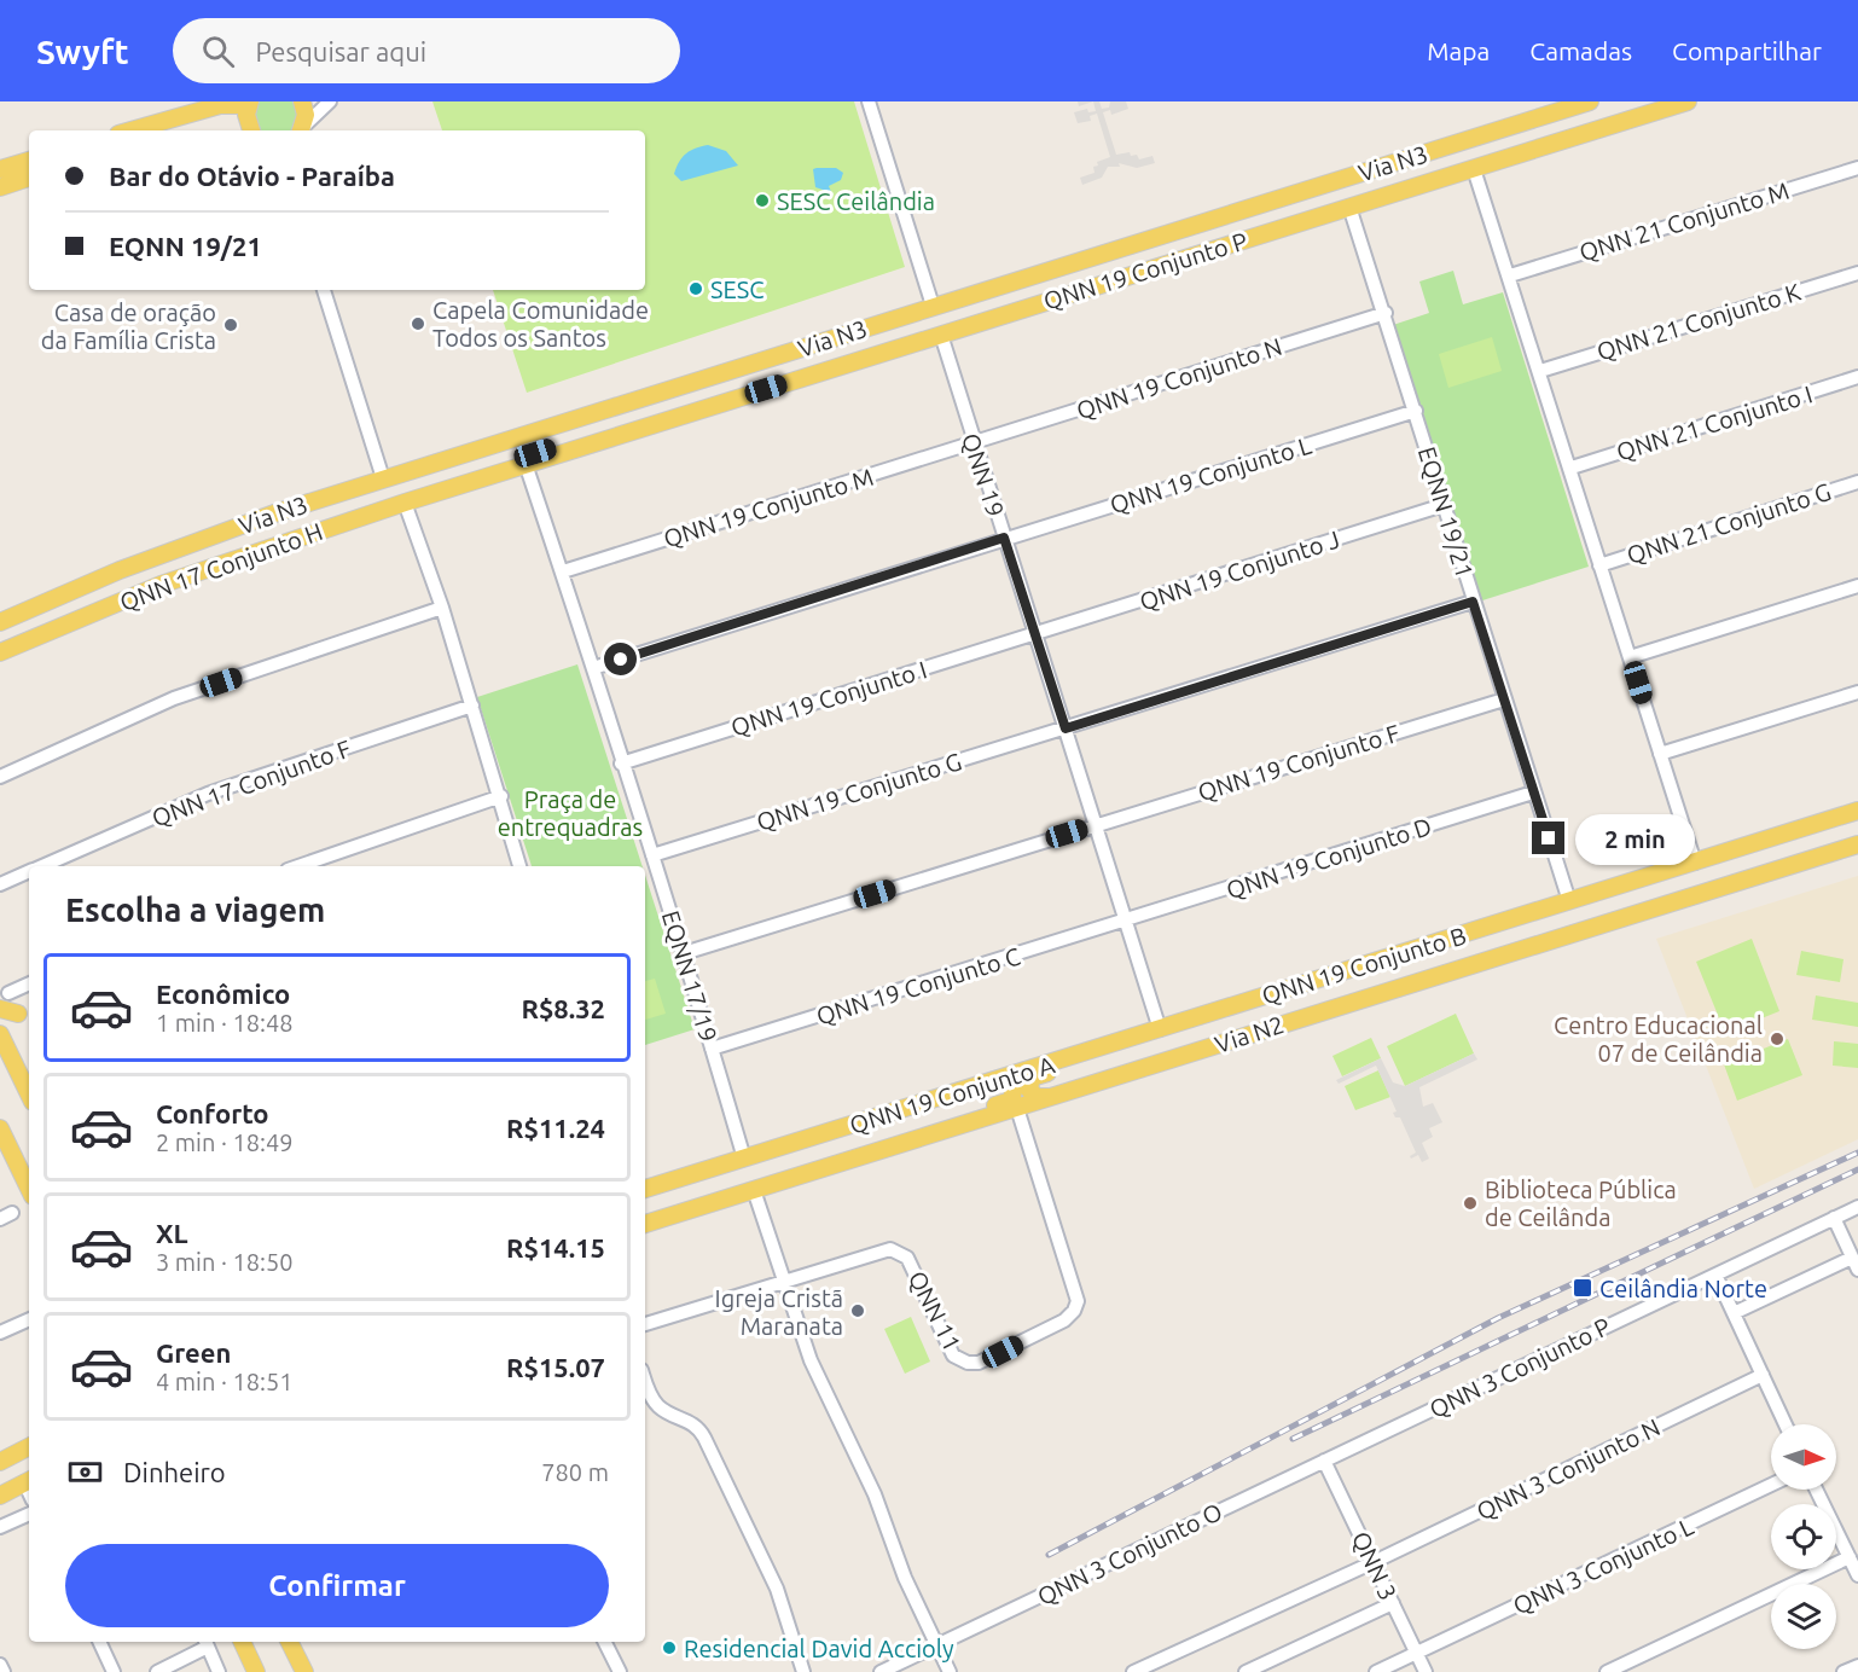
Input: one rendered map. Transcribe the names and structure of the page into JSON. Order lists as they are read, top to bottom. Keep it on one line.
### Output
{"streets":{"main road":["Via N3","QNN 19 Conjunto P","QNN 17 Conjunto H","QNN 19 Conjunto B","Via N2","QNN 19 Conjunto A"],"street":["QNN 21 Conjunto M","QNN 21 Conjunto K","QNN 19 Conjunto N","QNN 21 Conjunto I","QNN 19","QNN 19 Conjunto L","QNN 19 Conjunto M","EQNN 19/21","QNN 21 Conjunto G","QNN 19 Conjunto J","QNN 19 Conjunto I","QNN 19 Conjunto F","QNN 17 Conjunto F","QNN 19 Conjunto G","QNN 19 Conjunto D","EQNN 17/19","QNN 19 Conjunto C","QNN 11","QNN 3 Conjunto P","QNN 3 Conjunto N","QNN 3 Conjunto O","QNN 3","QNN 3 Conjunto L"]},"crossings":[["Via N3","QNN 19 Conjunto P"],["Via N3","EQNN 19/21"],["QNN 19 Conjunto P","QNN 19"],["QNN 19 Conjunto P","EQNN 19/21"],["QNN 19 Conjunto P","EQNN 17/19"],["QNN 19 Conjunto N","QNN 19"],["QNN 19 Conjunto N","QNN 19 Conjunto M"],["QNN 19 Conjunto N","EQNN 19/21"],["QNN 19","QNN 19 Conjunto L"],["QNN 19","QNN 19 Conjunto M"],["QNN 19","QNN 19 Conjunto J"],["QNN 19","QNN 19 Conjunto I"],["QNN 19","QNN 19 Conjunto F"],["QNN 19","QNN 19 Conjunto G"],["QNN 19","QNN 19 Conjunto D"],["QNN 19","QNN 19 Conjunto B"],["QNN 19","QNN 19 Conjunto C"],["QNN 19","QNN 19 Conjunto A"],["QNN 19 Conjunto L","EQNN 19/21"],["QNN 19 Conjunto L","EQNN 17/19"],["QNN 19 Conjunto M","EQNN 17/19"],["EQNN 19/21","QNN 19 Conjunto J"],["EQNN 19/21","QNN 19 Conjunto F"],["EQNN 19/21","QNN 19 Conjunto G"],["EQNN 19/21","QNN 19 Conjunto D"],["EQNN 19/21","QNN 19 Conjunto B"],["QNN 19 Conjunto J","QNN 19 Conjunto I"],["QNN 19 Conjunto I","EQNN 17/19"],["QNN 19 Conjunto F","EQNN 17/19"],["QNN 19 Conjunto G","EQNN 17/19"],["QNN 19 Conjunto D","QNN 19 Conjunto C"],["QNN 19 Conjunto B","QNN 19 Conjunto A"],["EQNN 17/19","QNN 19 Conjunto C"],["EQNN 17/19","QNN 19 Conjunto A"],["Via N2","QNN 11"],["QNN 3 Conjunto P","QNN 3 Conjunto O"],["QNN 3 Conjunto P","QNN 3"],["QNN 3 Conjunto N","QNN 3"],["QNN 3 Conjunto O","QNN 3"],["QNN 3","QNN 3 Conjunto L"]],"parks":["Praça de entrequadras"],"places":{"other":["SESC Ceilândia","SESC","Capela Comunidade Todos os Santos","Casa de oração da Família Crista","Centro Educacional 07 de Ceilândia","Biblioteca Pública de Ceilânda","Igreja Cristã Maranata","Residencial David Accioly"],"transit":["Ceilândia Norte"]},"north":"right","page":{"header":"Swyft","search":"Pesquisar aqui","nav":["Mapa","Camadas","Compartilhar"],"banner":["Bar do Otávio - Paraíba","EQNN 19/21"],"bubble":"2 min","heading":"Escolha a viagem","list":[{"name":"Econômico","note":"1 min · 18:48","value":"R$8.32"},{"name":"Conforto","note":"2 min · 18:49","value":"R$11.24"},{"name":"XL","note":"3 min · 18:50","value":"R$14.15"},{"name":"Green","note":"4 min · 18:51","value":"R$15.07"}],"pay":["Dinheiro","780 m"],"buttons":"Confirmar"}}
